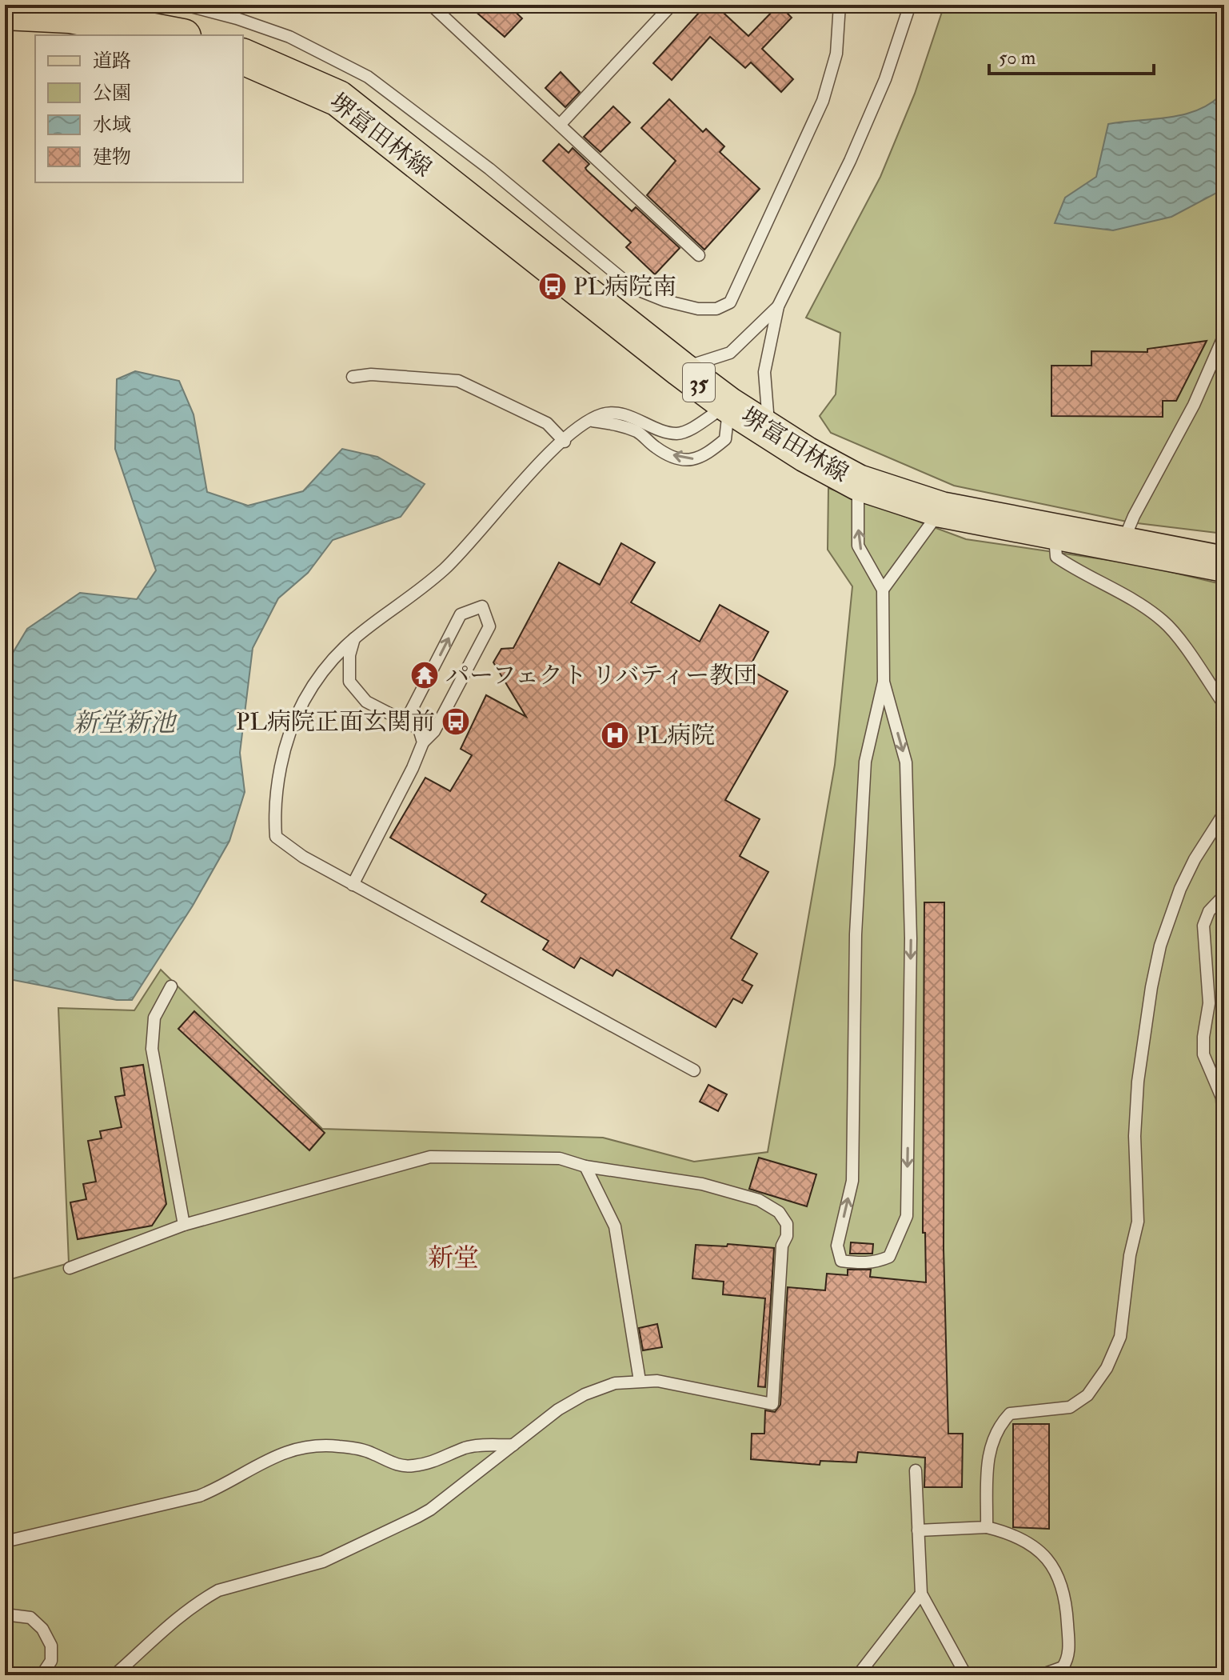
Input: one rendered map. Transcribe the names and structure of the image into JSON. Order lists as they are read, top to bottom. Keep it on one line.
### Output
{"streets":{"main road":["堺富田林線","35"]},"districts":["新堂"],"water":["新堂新池"],"places":{"bus stop":["PL病院南","PL病院正面玄関前"],"temple":["パーフェクト リバティー教団"],"hospital":["PL病院"]},"legend":["道路","公園","水域","建物"],"scale_bar":"50 m"}
